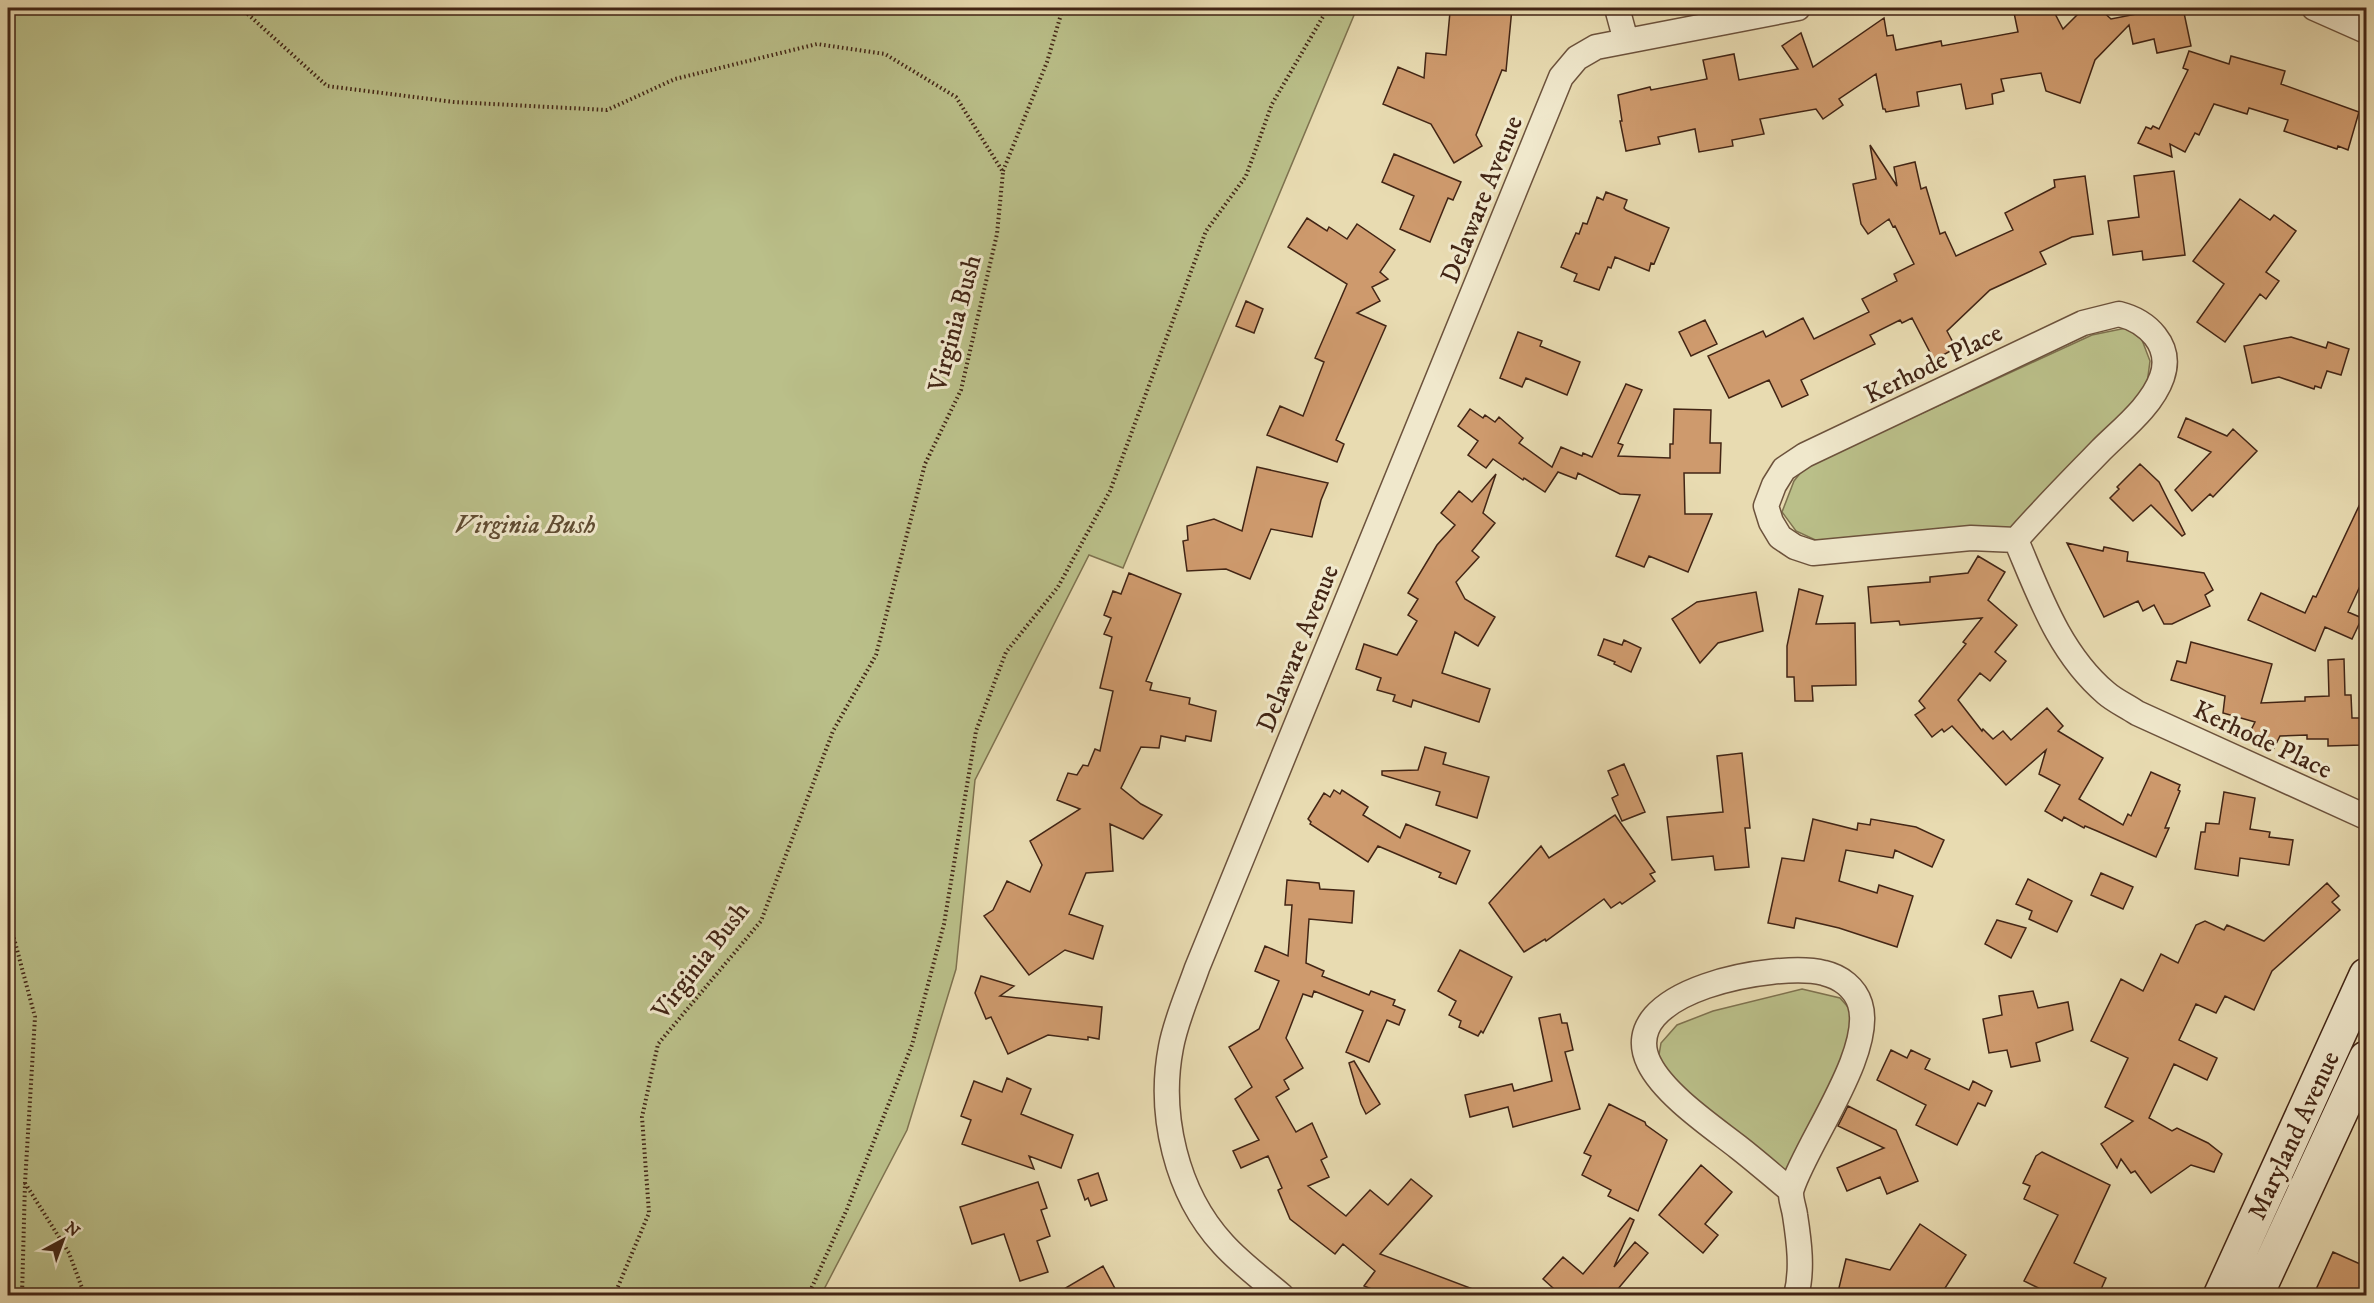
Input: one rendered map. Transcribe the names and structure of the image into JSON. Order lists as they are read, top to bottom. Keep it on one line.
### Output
{"streets":{"street":["Delaware Avenue","Kerhode Place","Maryland Avenue"],"path":["Virginia Bush"]},"parks":["Virginia Bush"],"north":"top right"}
